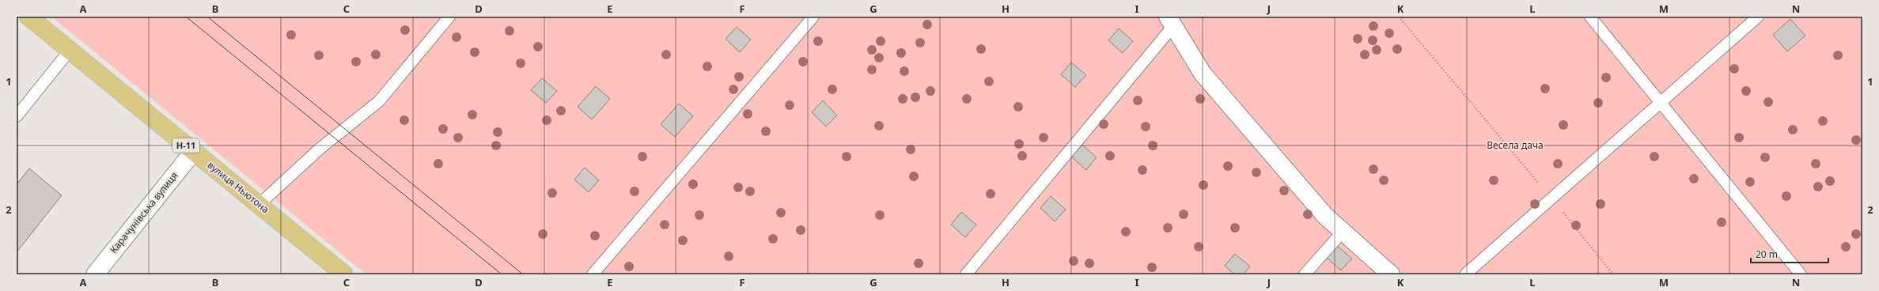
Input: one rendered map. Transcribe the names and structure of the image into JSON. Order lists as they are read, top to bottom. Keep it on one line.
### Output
{"streets":{"main road":["Н-11","вулиця Ньютона"],"street":["Карачунівська вулиця"]},"crossings":[["вулиця Ньютона","Карачунівська вулиця"]],"parks":["Весела дача"],"scale_bar":"20 m","grid":{"columns":["A","B","C","D","E","F","G","H","I","J","K","L","M","N"],"rows":["1","2"]}}
